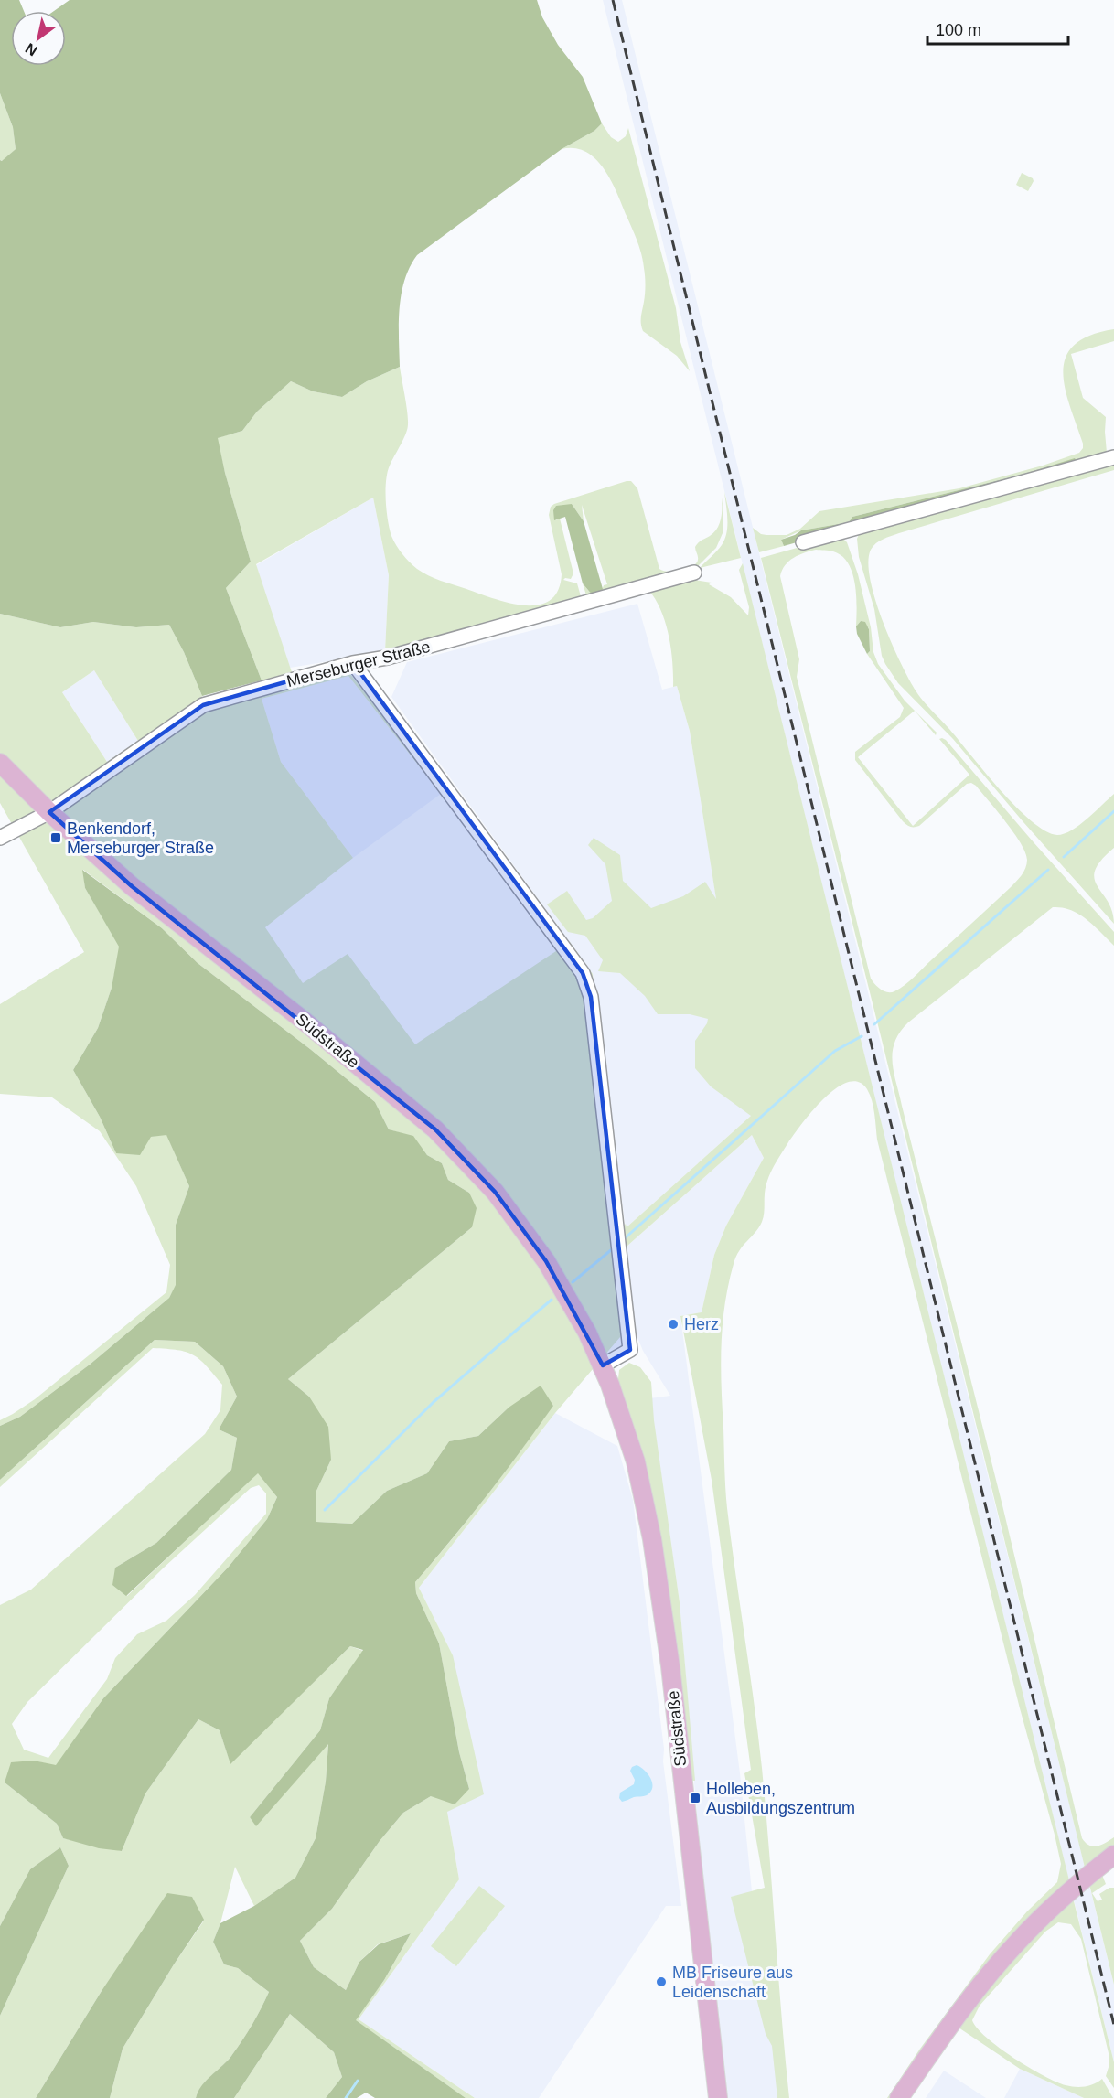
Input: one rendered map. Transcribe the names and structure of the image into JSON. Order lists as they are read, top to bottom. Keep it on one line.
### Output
{"streets":{"main road":["Südstraße"],"street":["Merseburger Straße"]},"crossings":[["Merseburger Straße","Südstraße"]],"places":{"transit":["Benkendorf, Merseburger Straße","Holleben, Ausbildungszentrum"],"other":["Herz","MB Friseure aus Leidenschaft"]},"scale_bar":"100 m","north":"bottom left"}
